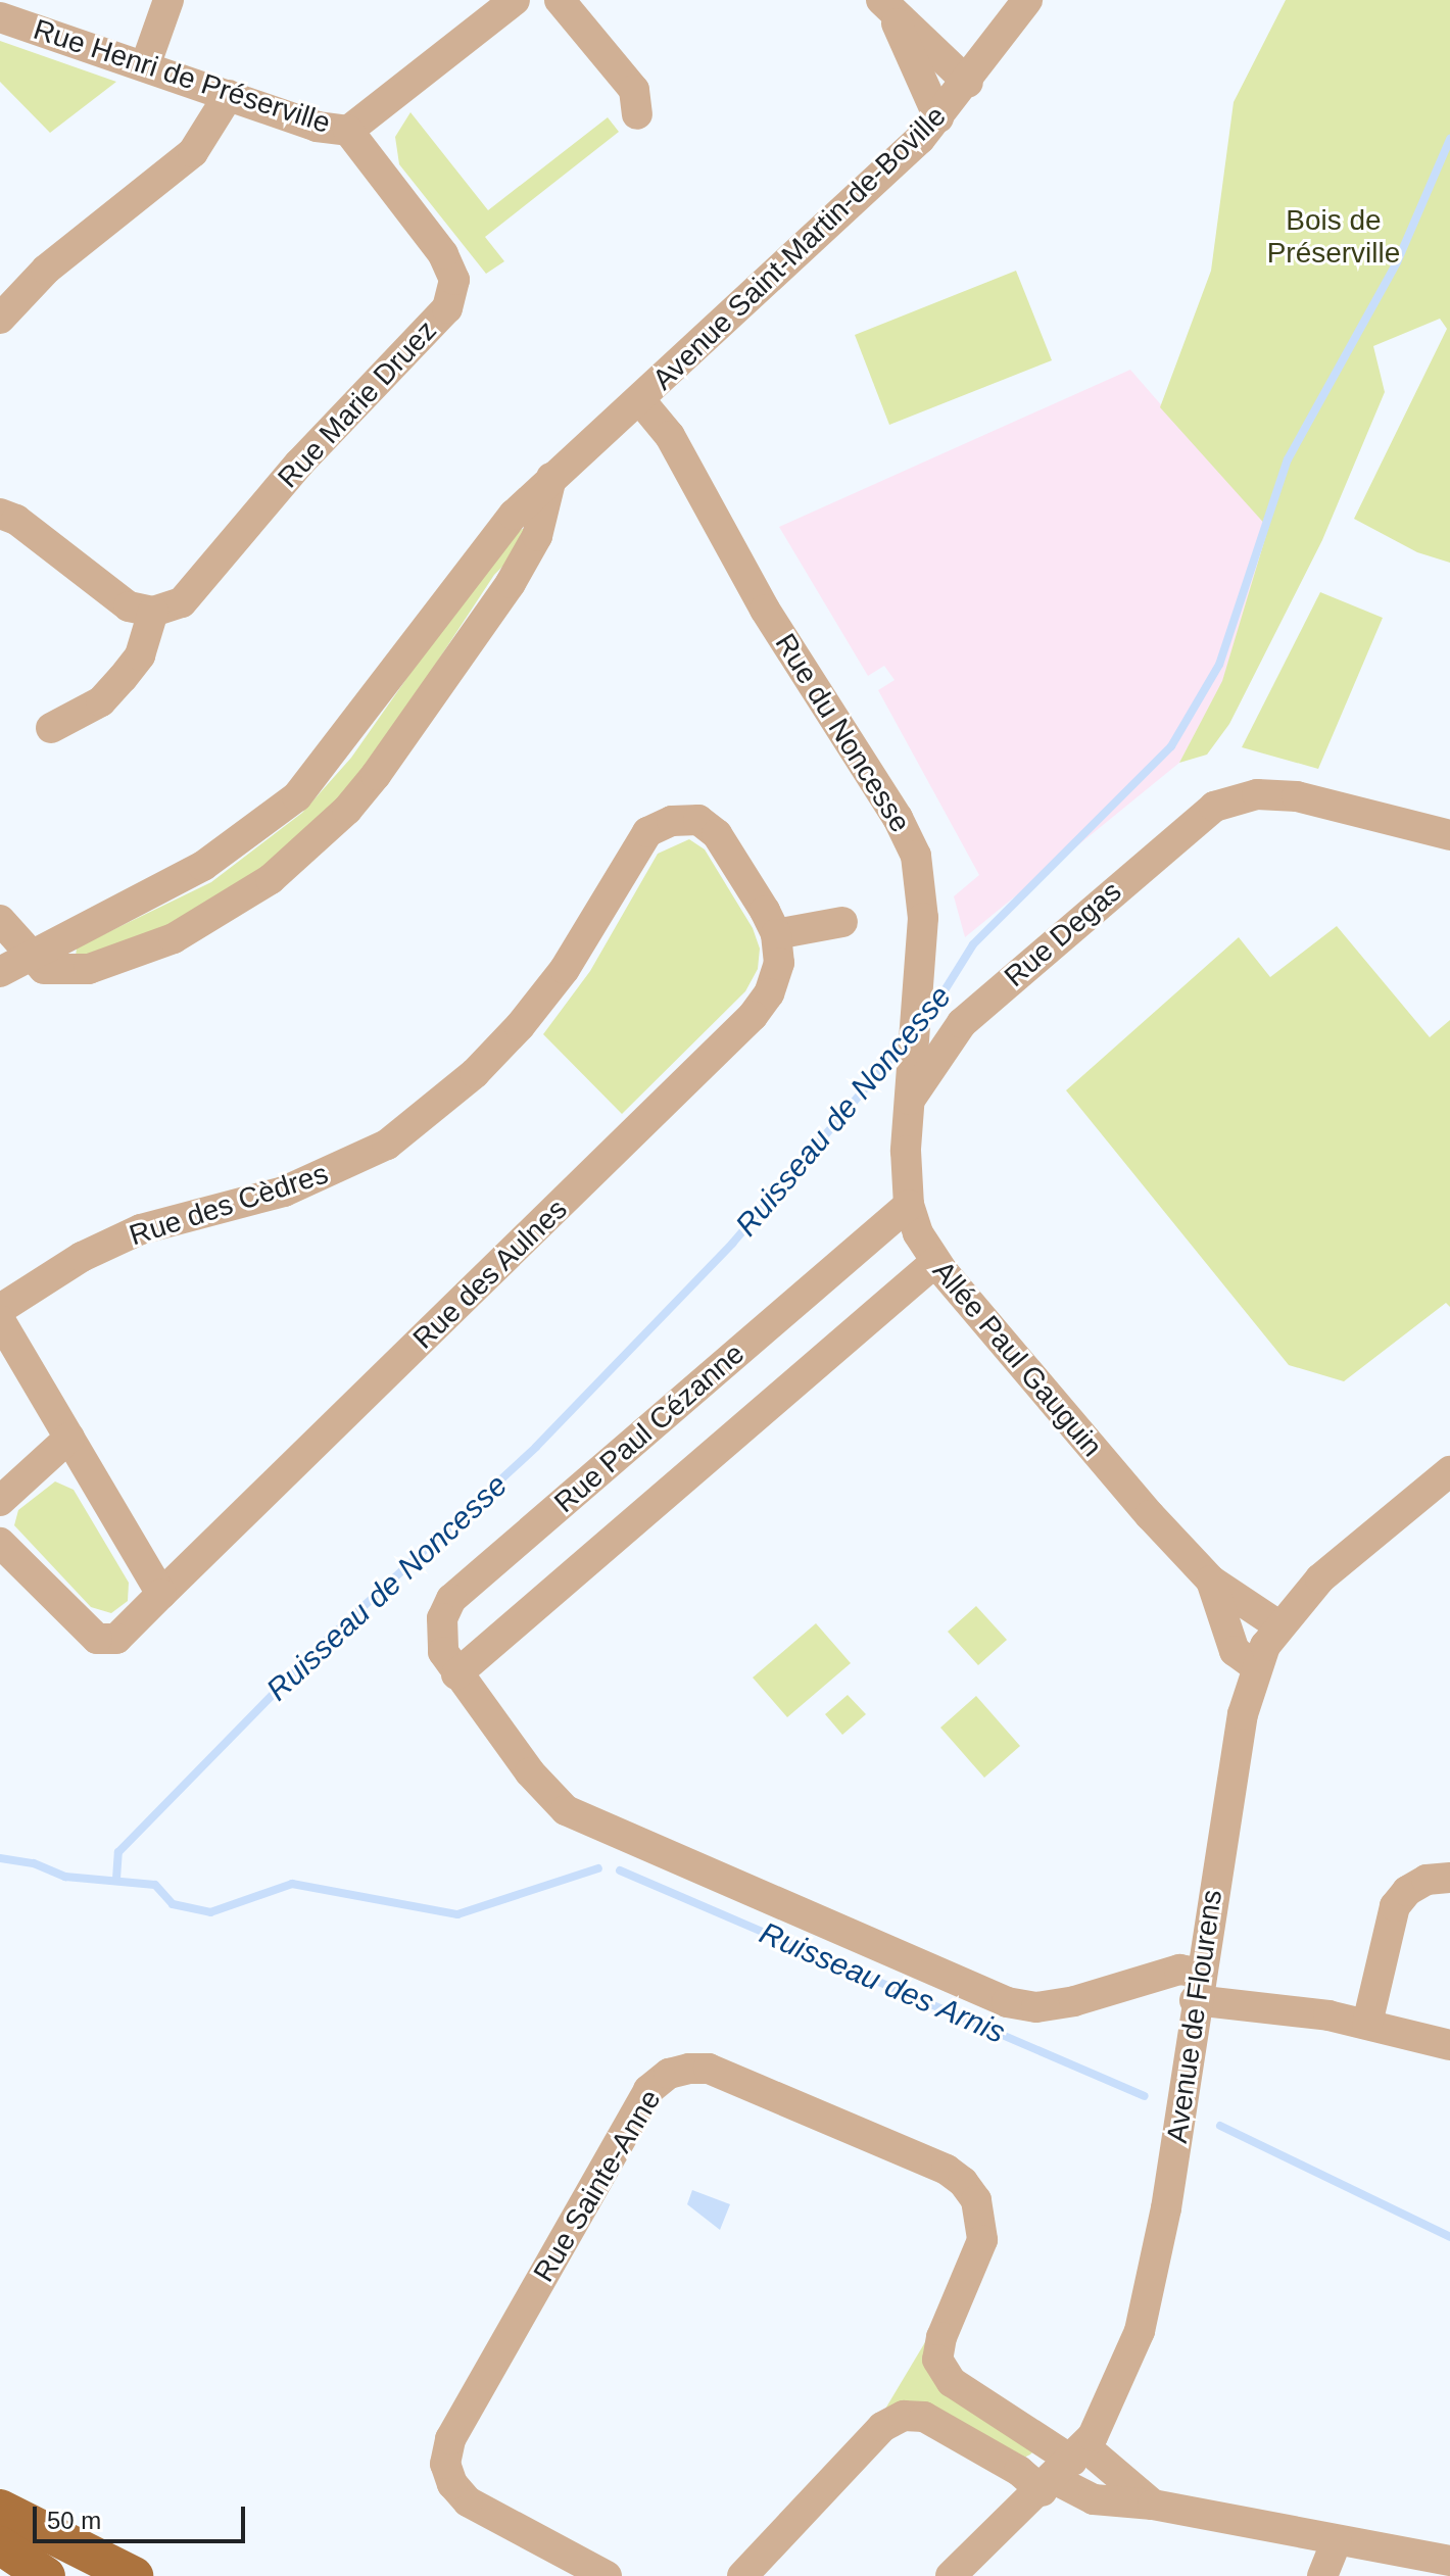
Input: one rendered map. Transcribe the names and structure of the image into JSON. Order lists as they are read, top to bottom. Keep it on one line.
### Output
{"streets":{"street":["Rue Henri de Préserville","Avenue Saint-Martin-de-Boville","Rue Marie Druez","Rue du Noncesse","Rue Degas","Rue des Cèdres","Rue des Aulnes","Allée Paul Gauguin","Rue Paul Cézanne","Avenue de Flourens","Rue Sainte-Anne"]},"crossings":[["Rue Henri de Préserville","Rue Marie Druez"],["Avenue Saint-Martin-de-Boville","Rue du Noncesse"],["Rue du Noncesse","Rue Degas"],["Rue du Noncesse","Allée Paul Gauguin"],["Rue Degas","Allée Paul Gauguin"],["Rue des Cèdres","Rue des Aulnes"],["Allée Paul Gauguin","Rue Paul Cézanne"],["Allée Paul Gauguin","Avenue de Flourens"],["Rue Paul Cézanne","Avenue de Flourens"],["Avenue de Flourens","Rue Sainte-Anne"]],"water":["Ruisseau de Noncesse","Ruisseau des Arnis"],"parks":["Bois de Préserville"],"scale_bar":"50 m"}
